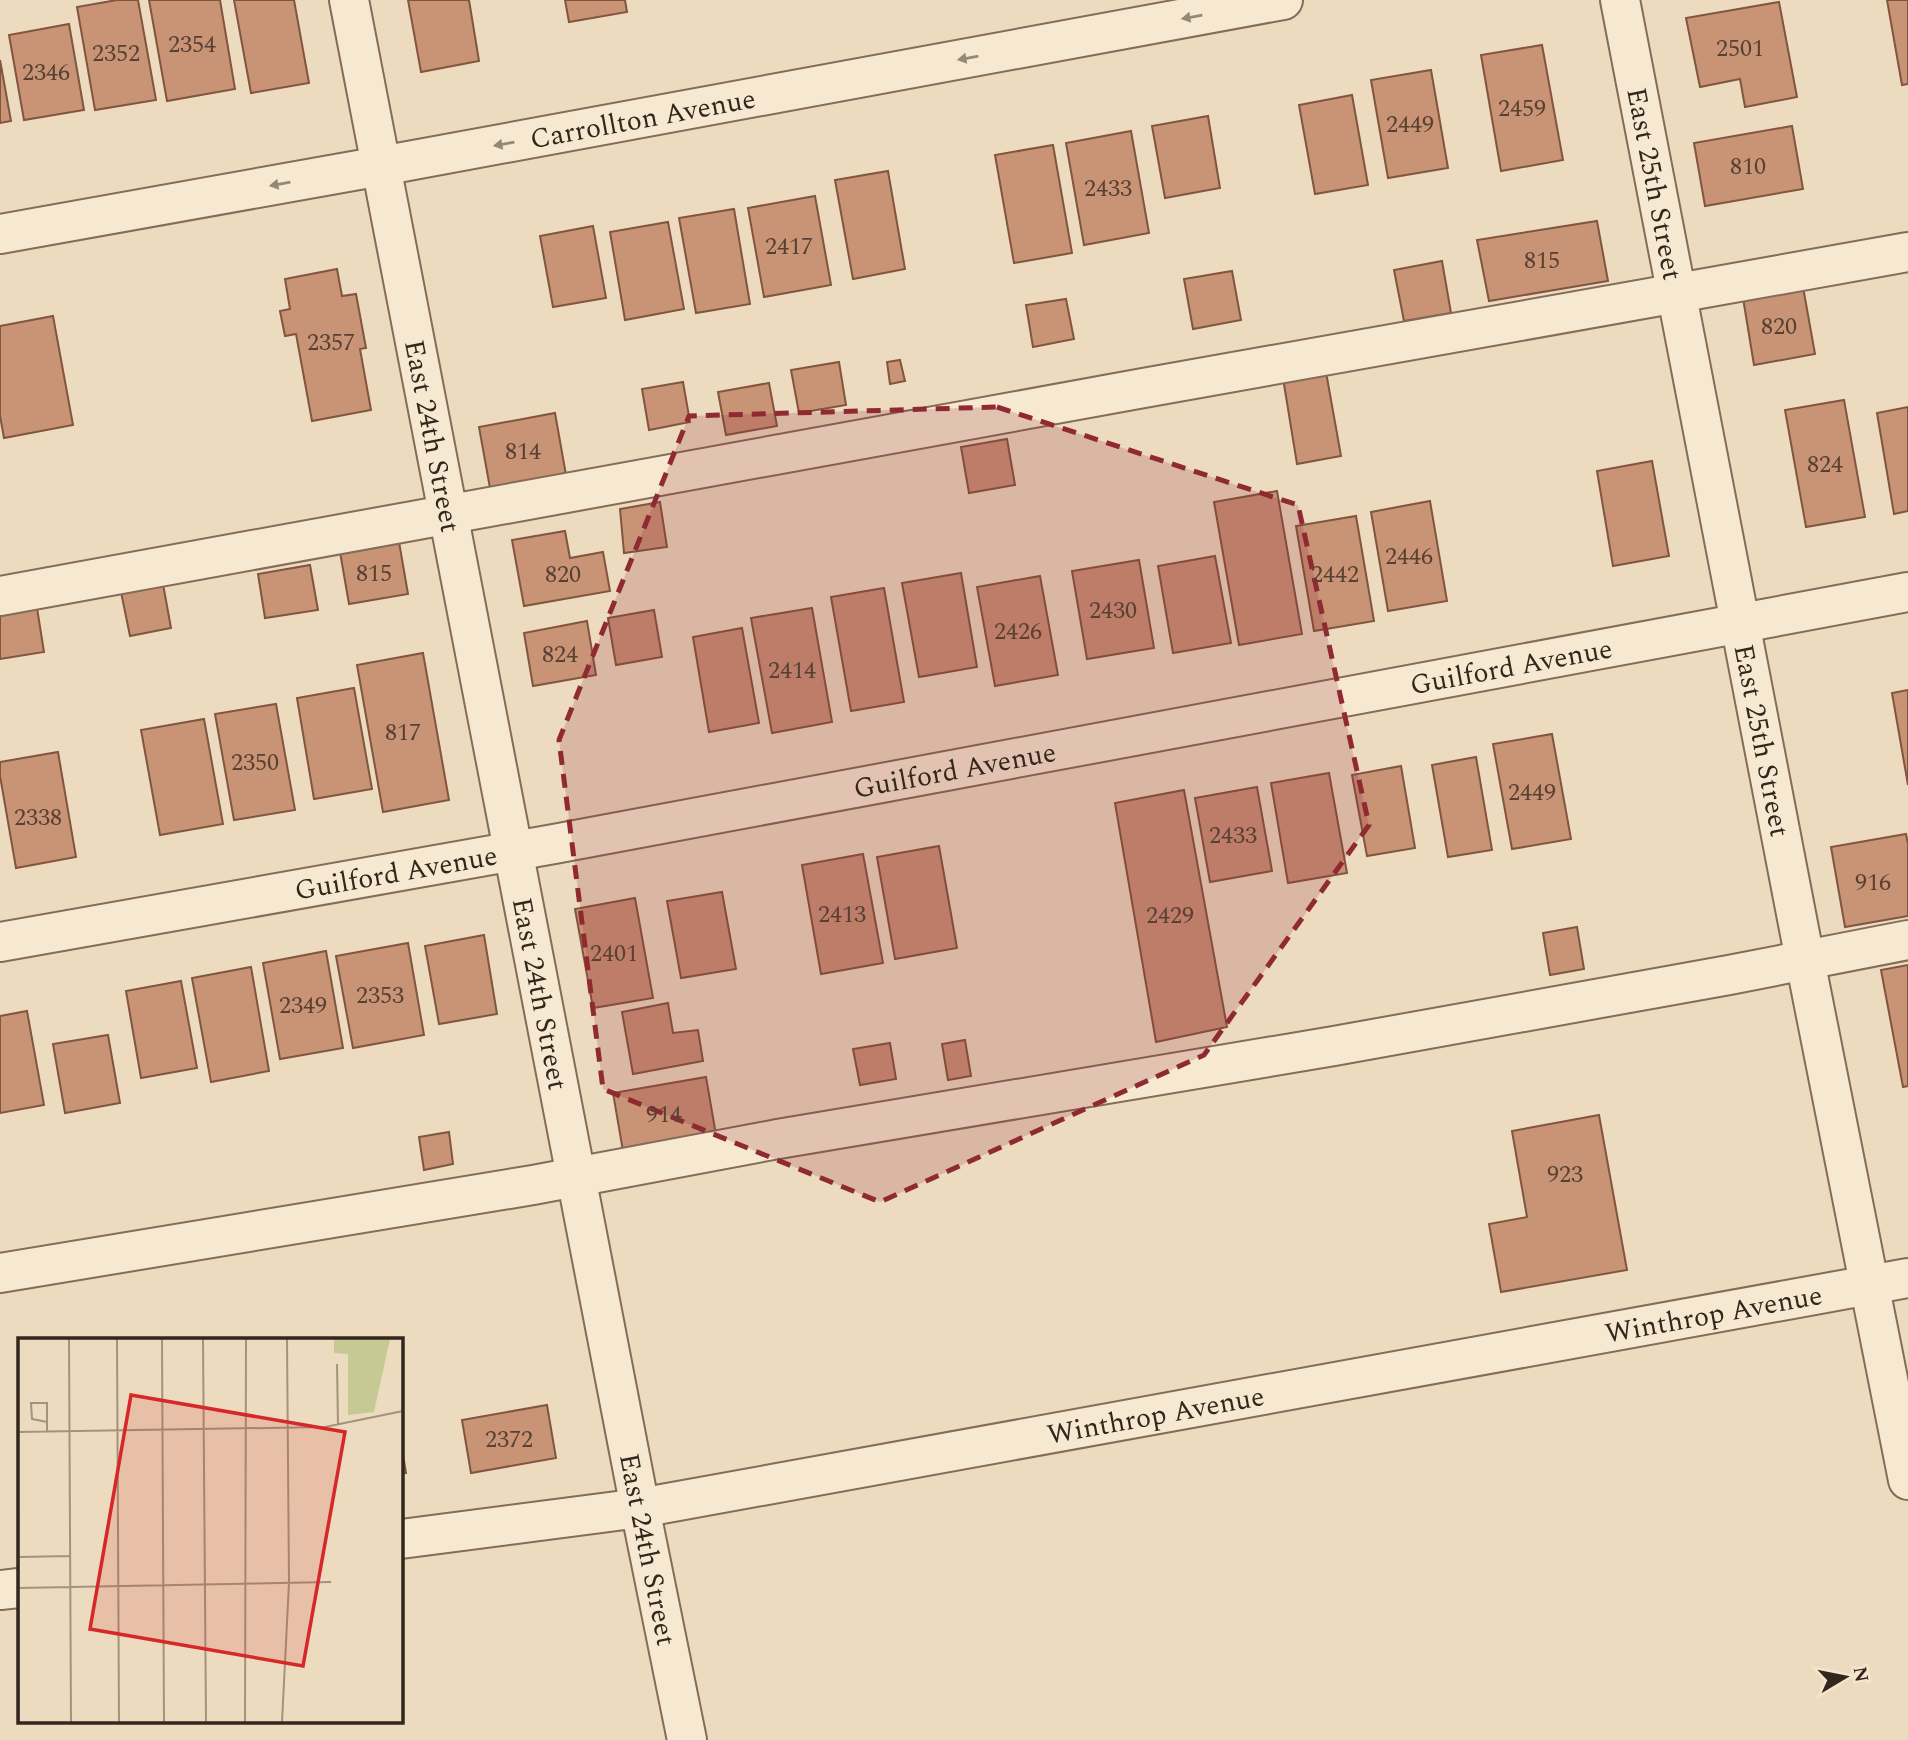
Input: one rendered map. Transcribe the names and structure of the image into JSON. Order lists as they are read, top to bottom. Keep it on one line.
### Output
{"streets":{"street":["Carrollton Avenue","East 25th Street","East 24th Street","Guilford Avenue","Winthrop Avenue"]},"crossings":[["Carrollton Avenue","East 24th Street"],["East 25th Street","Guilford Avenue"],["East 25th Street","Winthrop Avenue"],["East 24th Street","Guilford Avenue"],["East 24th Street","Winthrop Avenue"]],"one_way":["Carrollton Avenue"],"house_numbers":["2354","2501","2352","2346","2459","2449","810","2433","2417","815","820","2357","814","824","2446","815","820","2442","2430","2426","824","2414","817","2350","2449","2338","2433","916","2413","2429","2401","2353","2349","914","923","2372"],"north":"right"}
